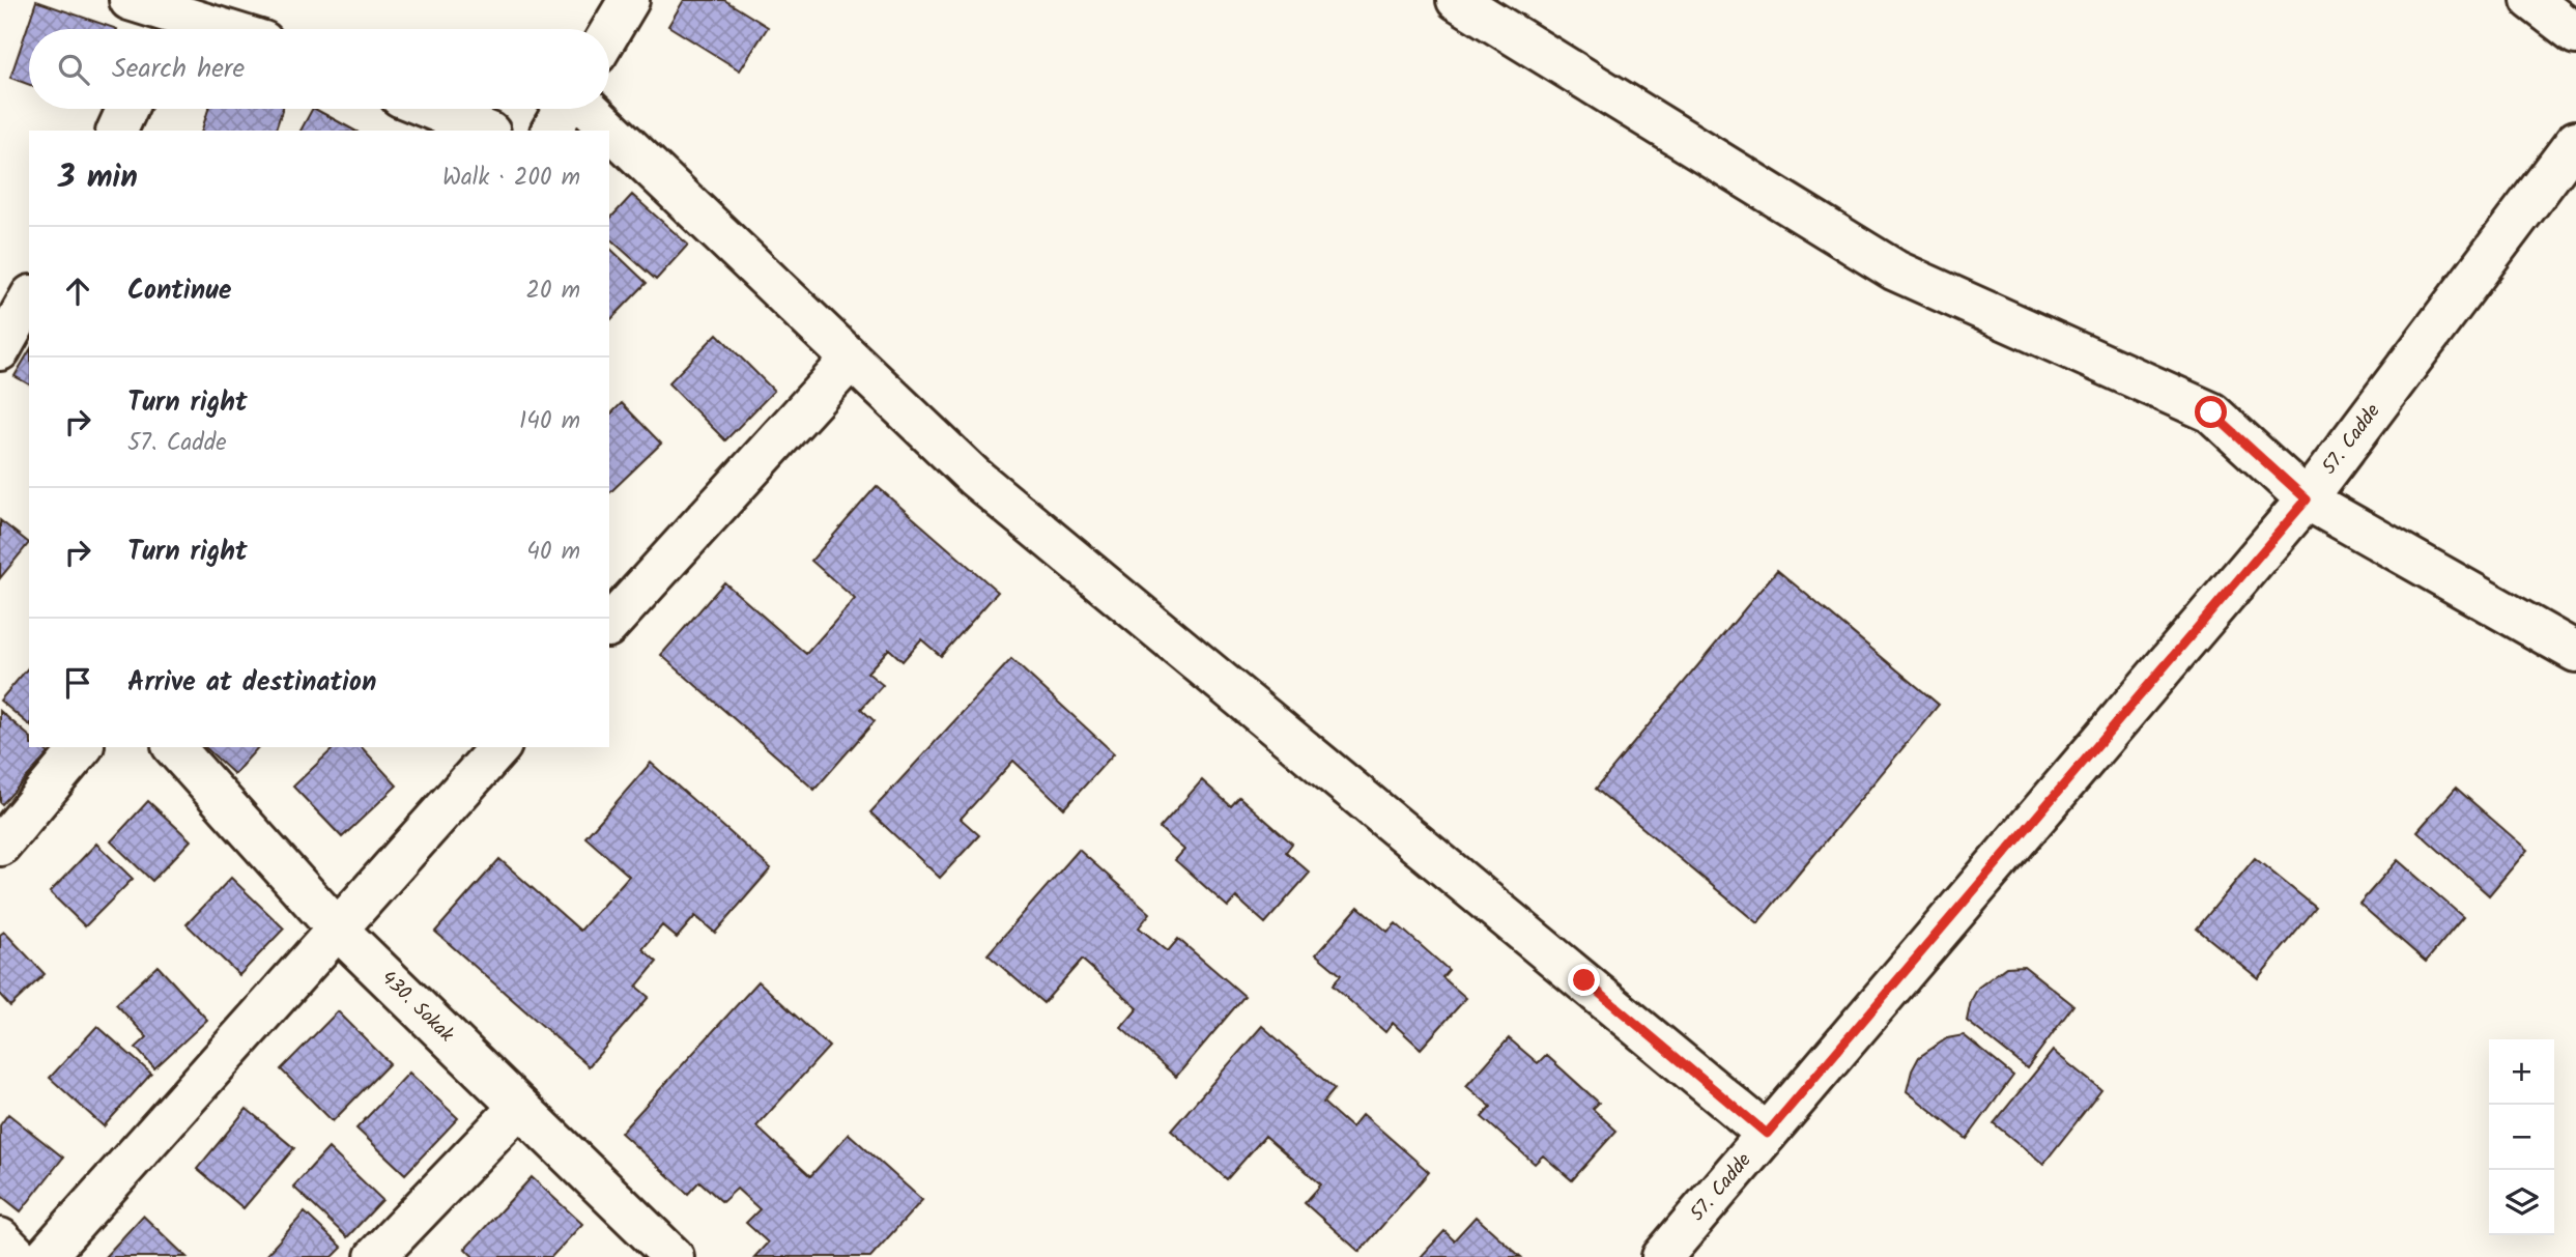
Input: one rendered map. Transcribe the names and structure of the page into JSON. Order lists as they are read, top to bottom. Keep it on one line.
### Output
{"streets":{"street":["57. Cadde","430. Sokak"]},"page":{"search":"Search here","heading":["3 min","Walk · 200 m"],"list":[["Continue","20 m"],["Turn right","57. Cadde","140 m"],["Turn right","40 m"],"Arrive at destination"],"map_buttons":["+","−"]}}
